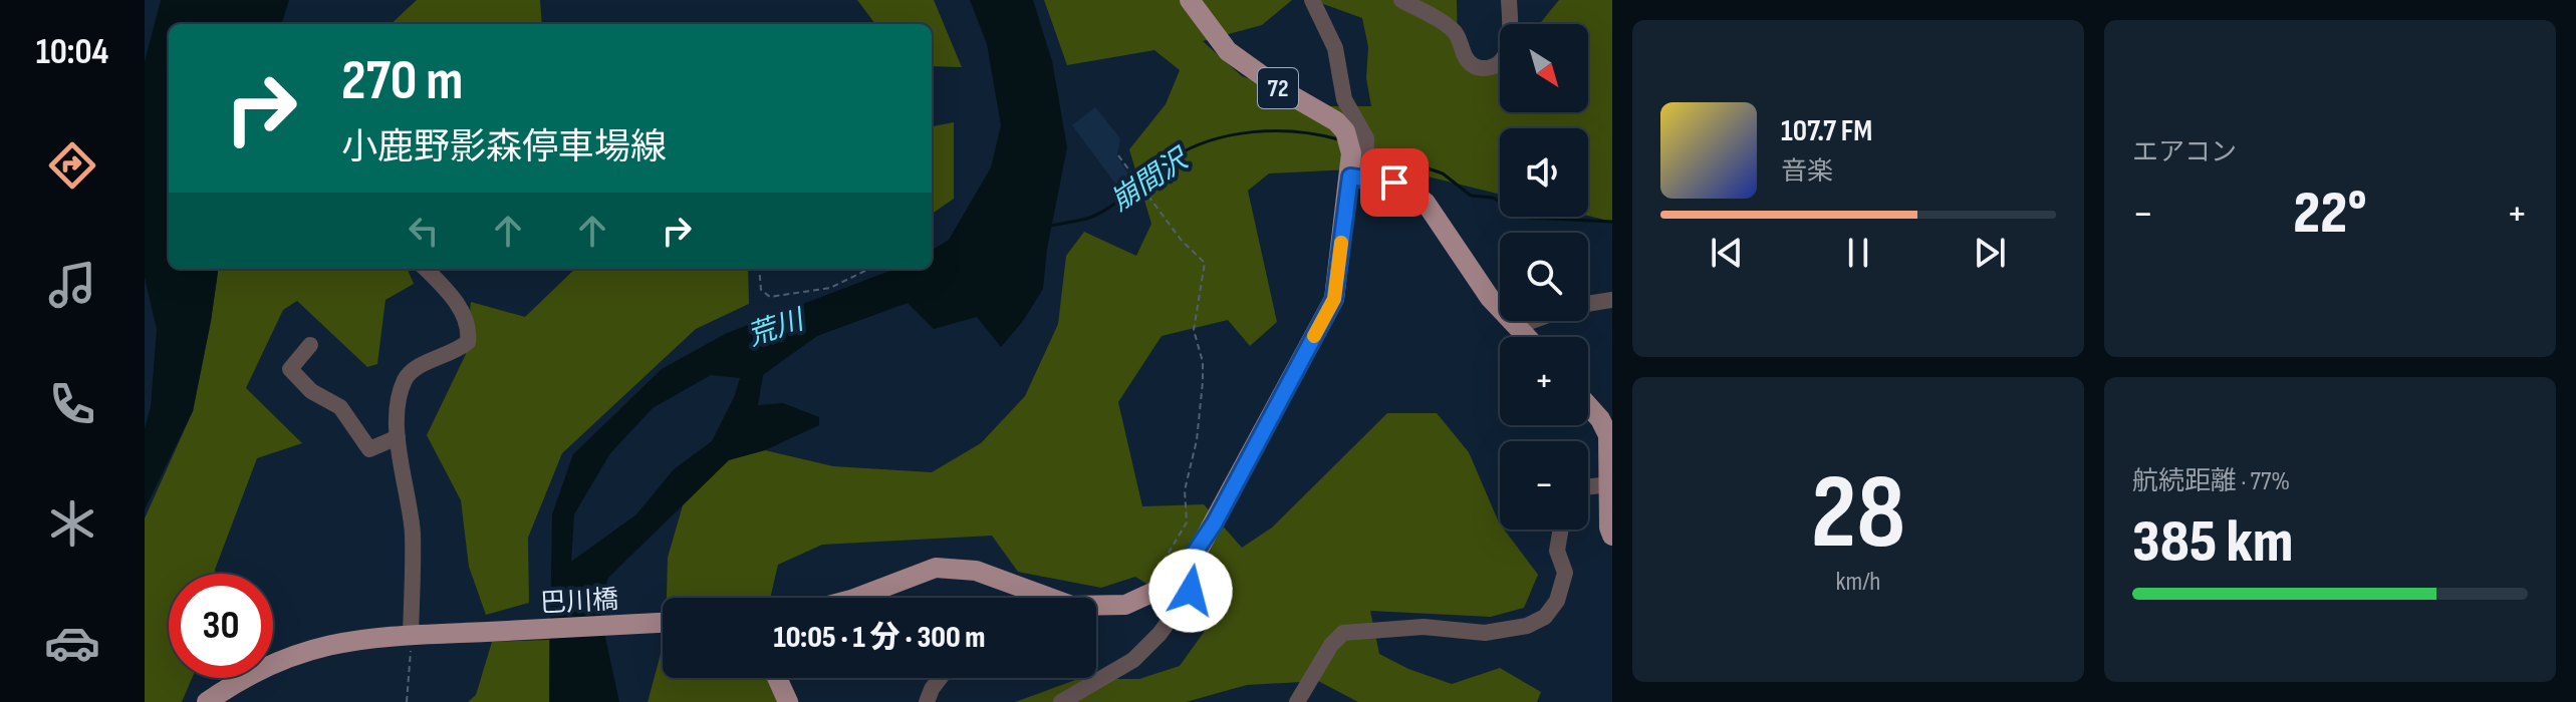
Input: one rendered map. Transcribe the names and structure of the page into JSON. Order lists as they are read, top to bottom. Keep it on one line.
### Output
{"streets":{"main road":["72","巴川橋"]},"water":["崩間沢","荒川"],"north":"bottom right","page":{"tabs":"10:04","tile":["エアコン",["28","km/h"],["航続距離 · 77%","385 km"]],"map_buttons":["+","−"],"turn":["270 m","小鹿野影森停車場線"],"song":["107.7 FM","音楽"],"heat":["−","22°","+"],"limit":"30","trip":"10:05 · 1 分 · 300 m"}}
